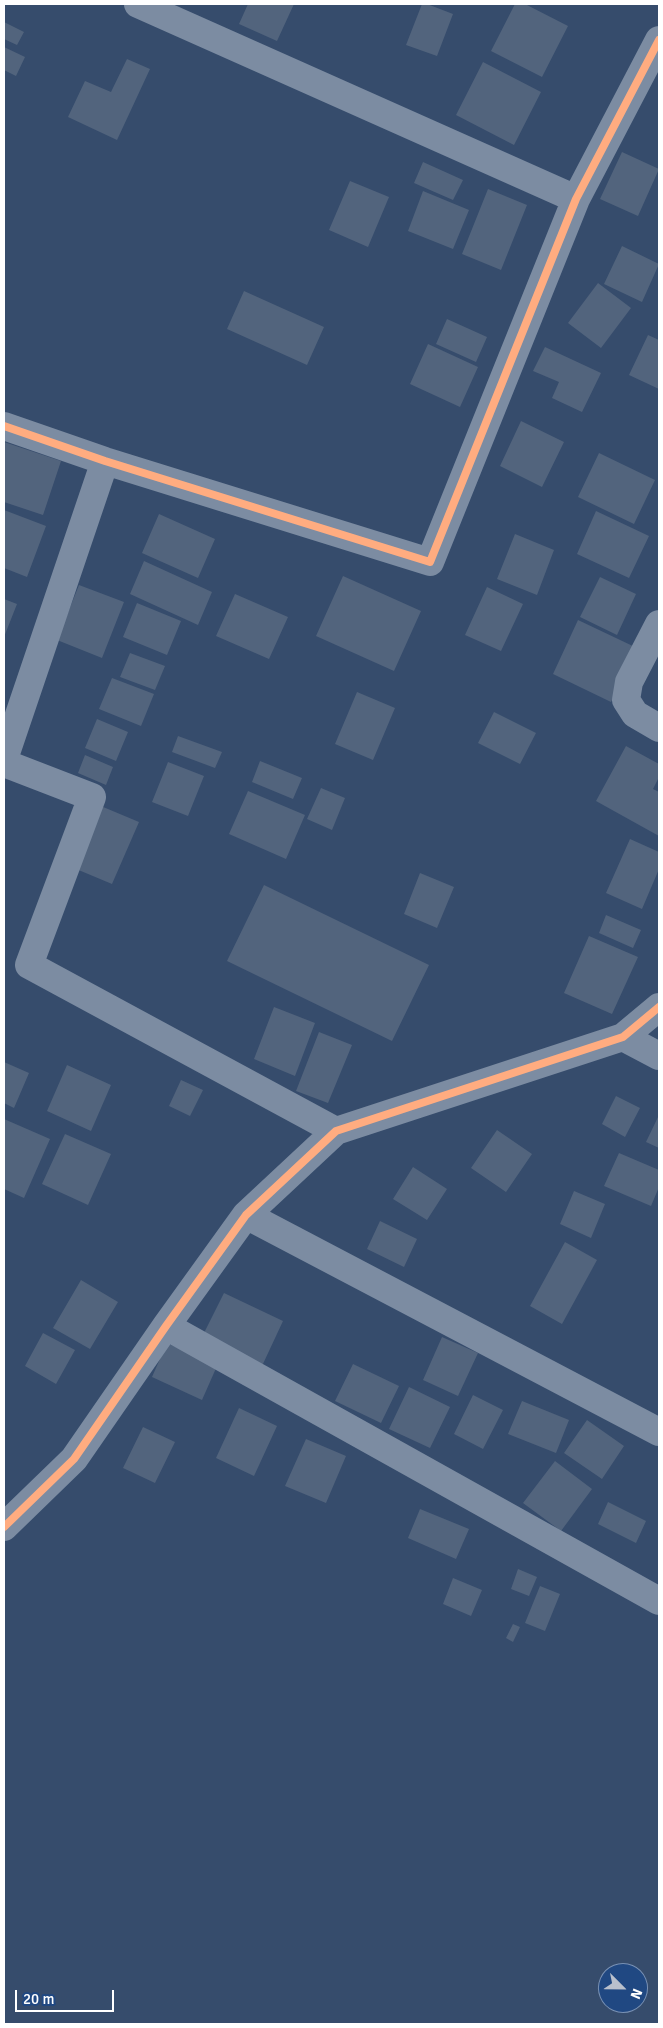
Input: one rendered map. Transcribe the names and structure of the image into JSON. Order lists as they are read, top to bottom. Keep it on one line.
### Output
{"scale_bar":"20 m","north":"bottom right"}
